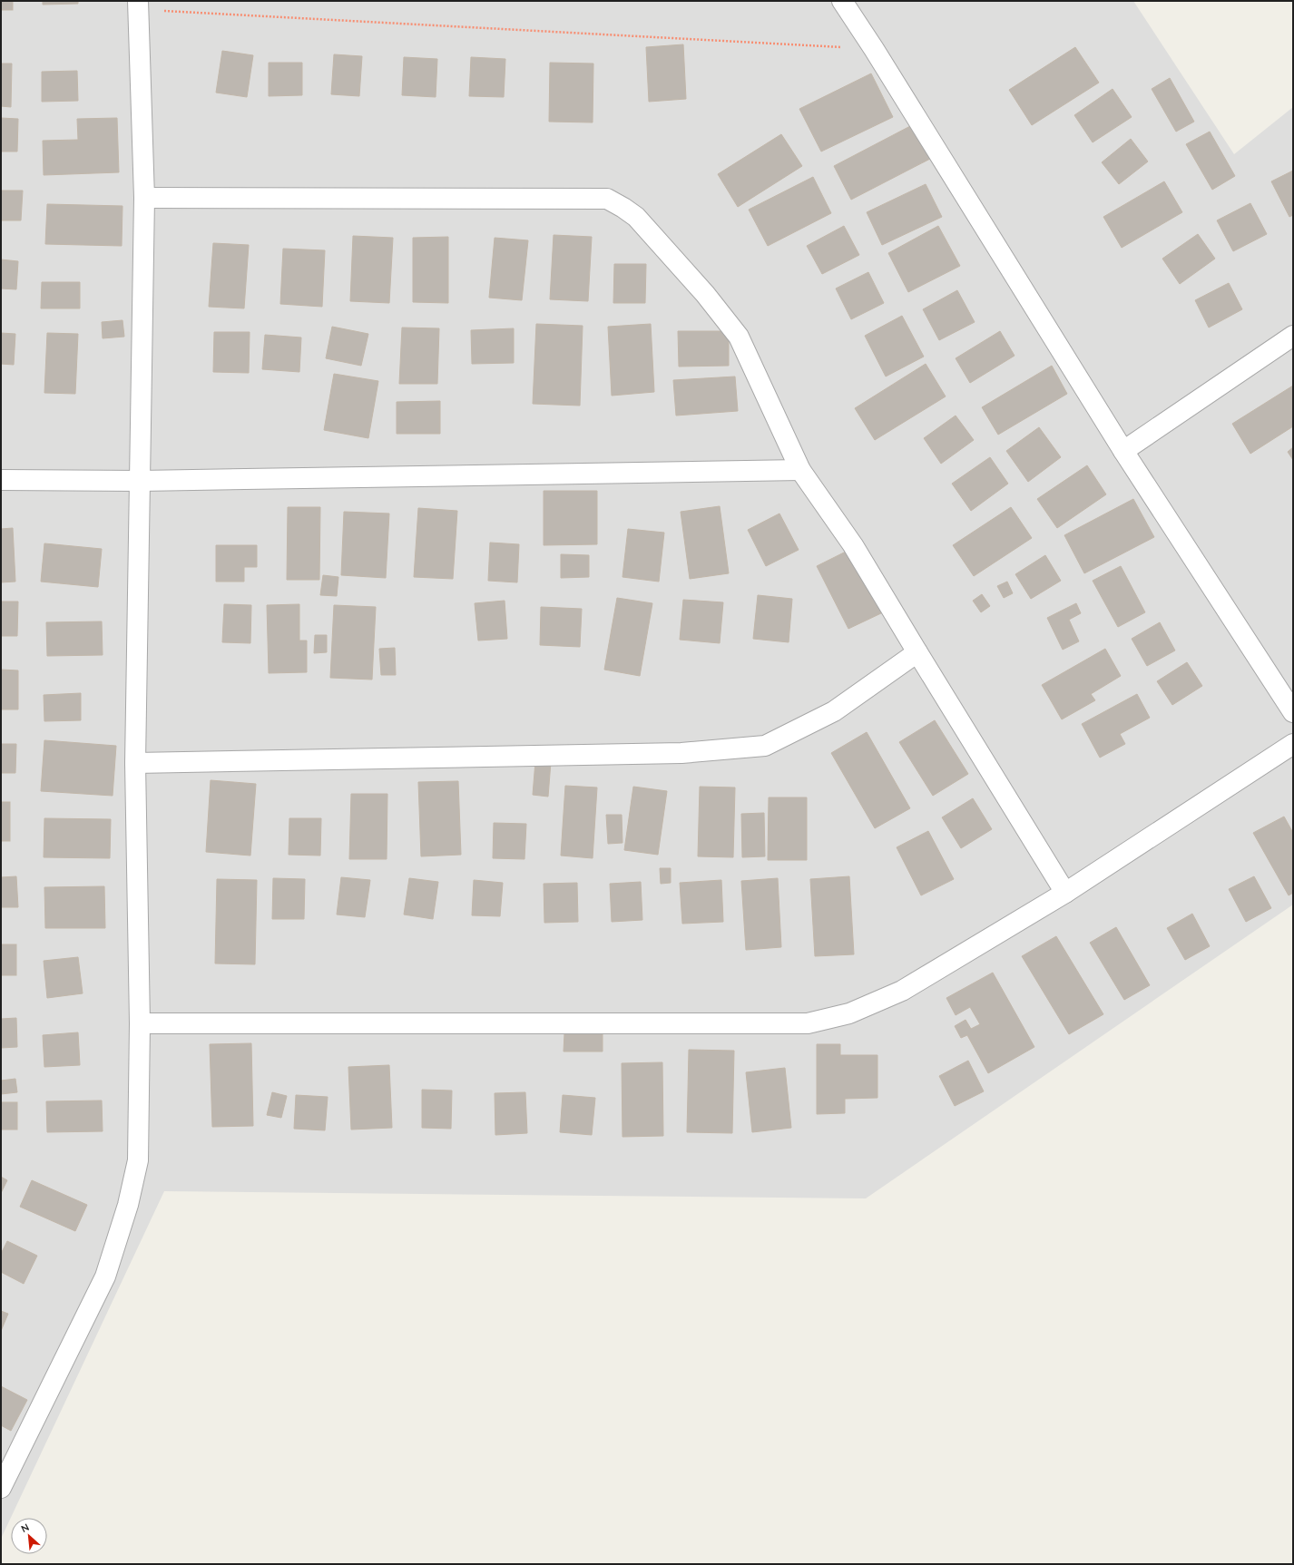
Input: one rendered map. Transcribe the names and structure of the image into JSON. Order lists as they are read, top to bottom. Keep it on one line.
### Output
{"north":"top left"}
